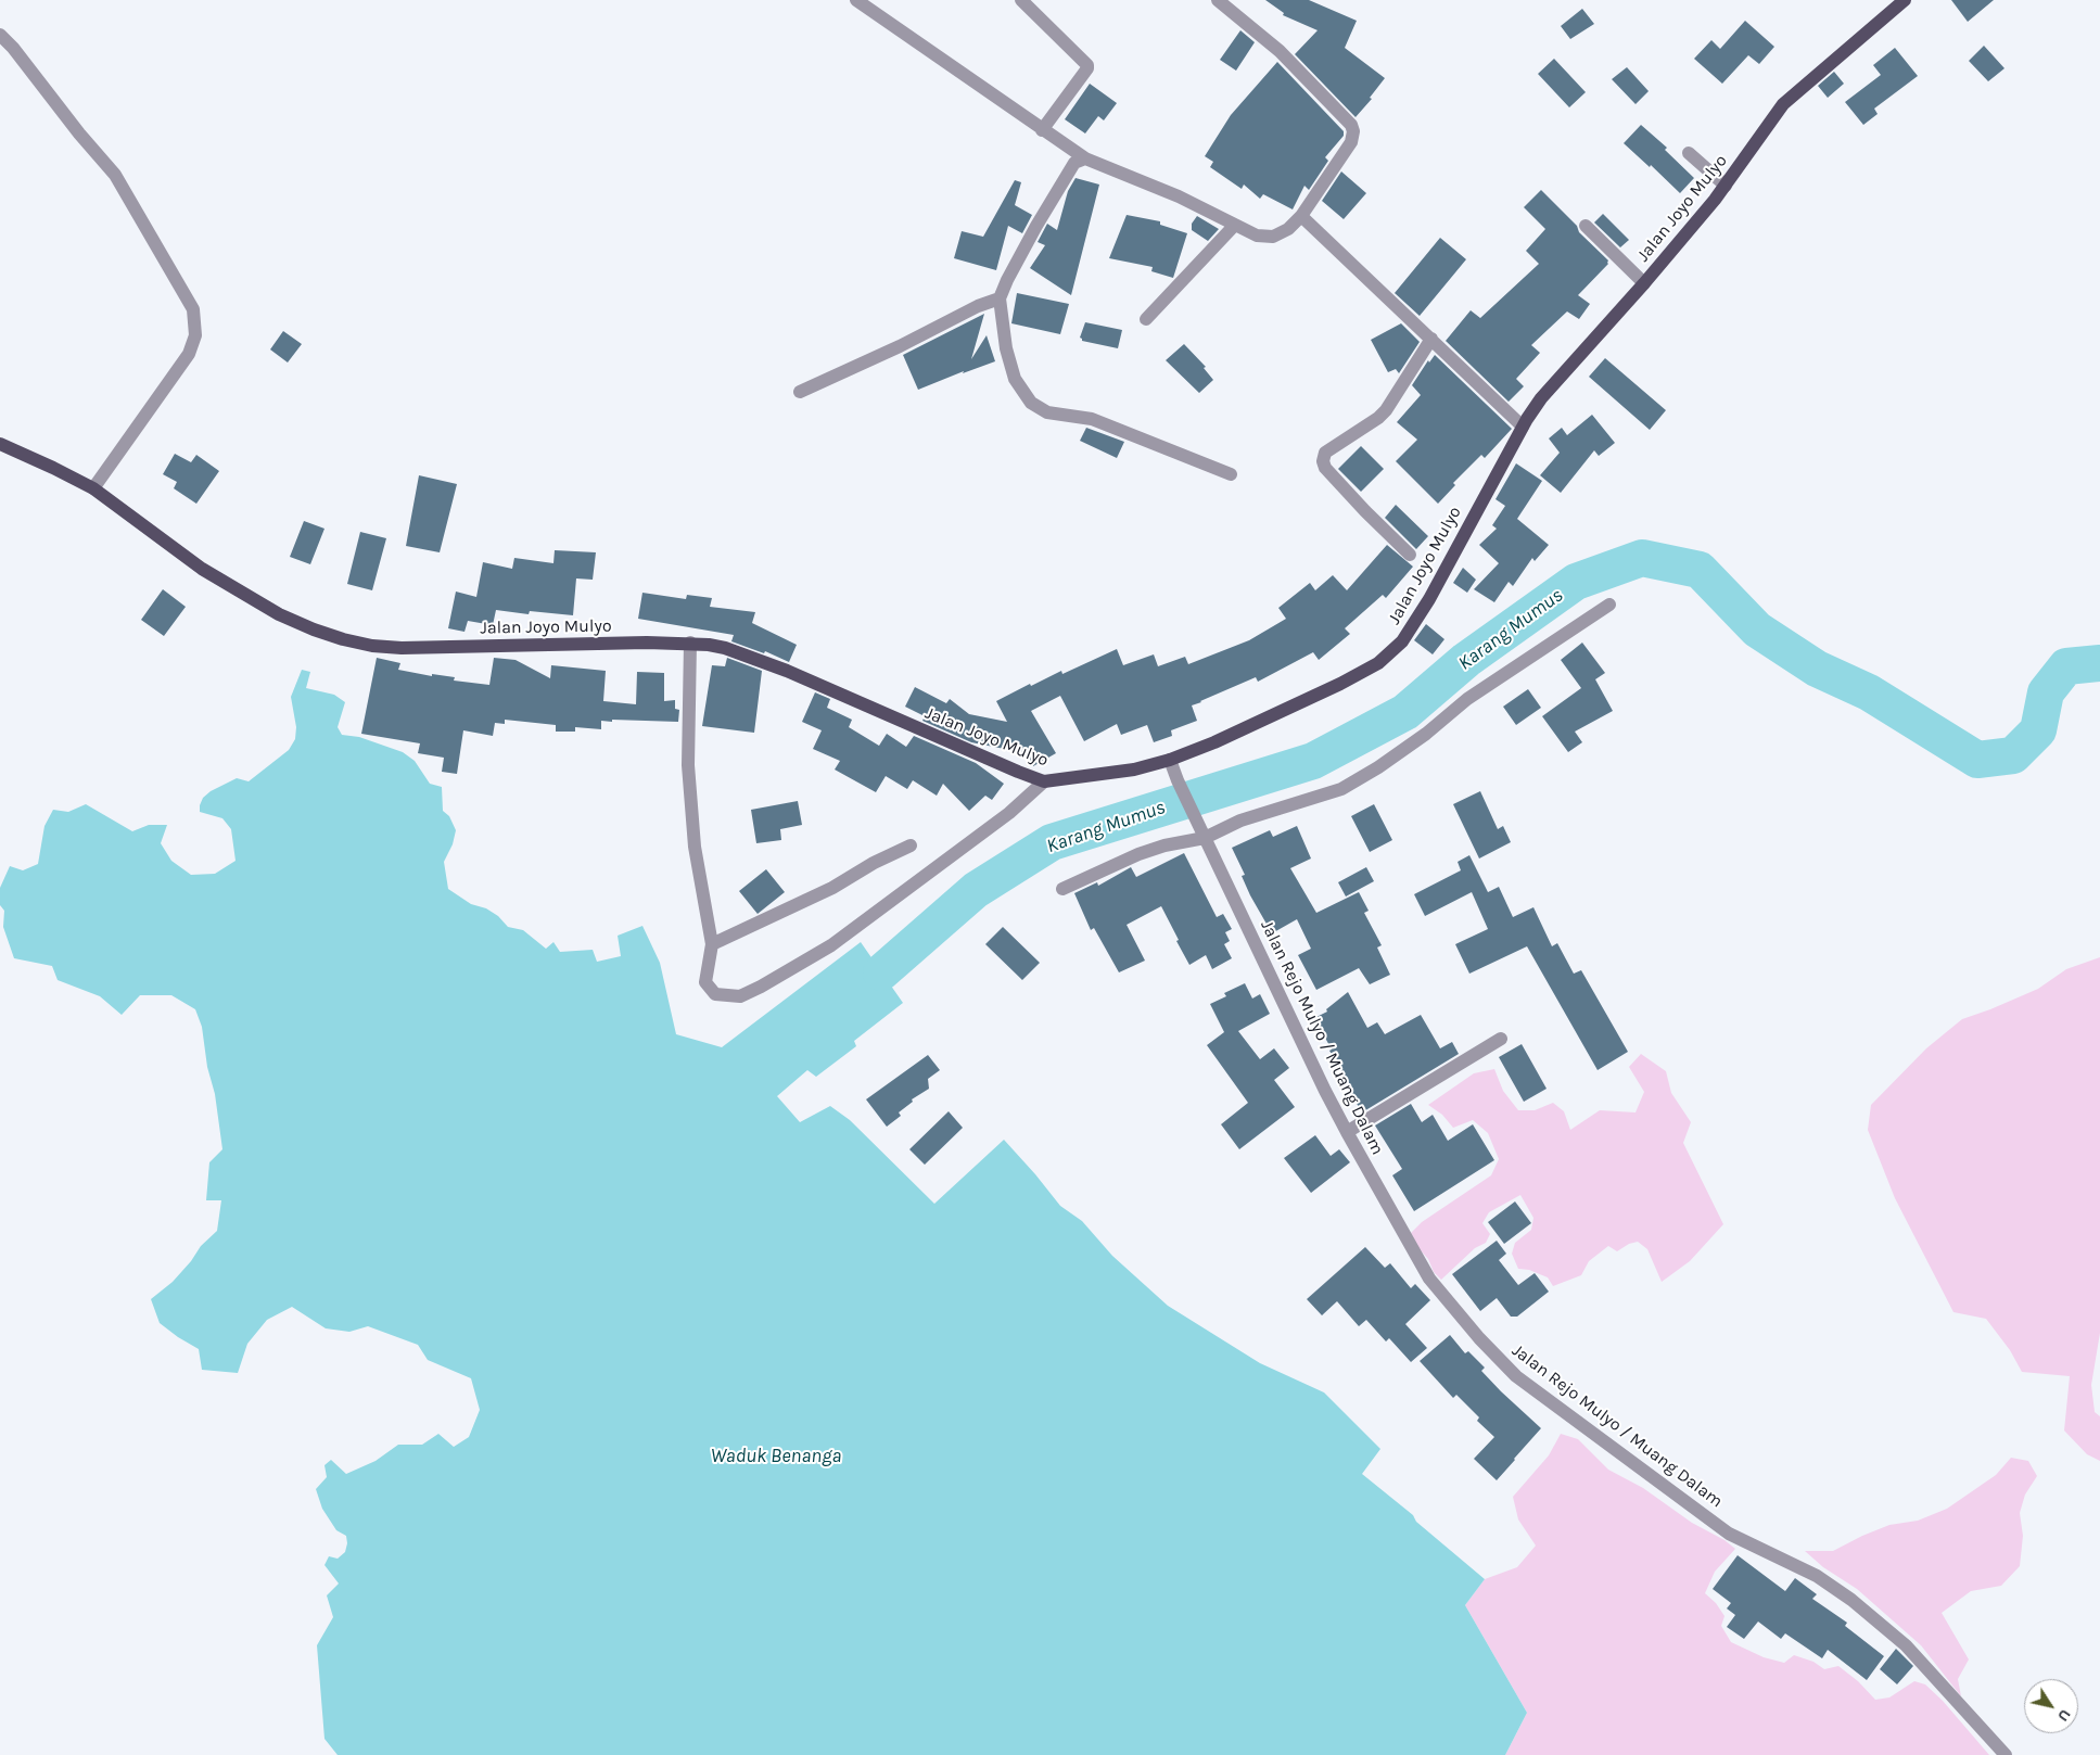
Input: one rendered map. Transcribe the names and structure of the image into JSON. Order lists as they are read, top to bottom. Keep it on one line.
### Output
{"streets":{"main road":["Jalan Joyo Mulyo"],"street":["Jalan Rejo Mulyo / Muang Dalam"]},"crossings":[["Jalan Joyo Mulyo","Jalan Rejo Mulyo / Muang Dalam"]],"water":["Karang Mumus","Waduk Benanga"],"north":"bottom right"}
